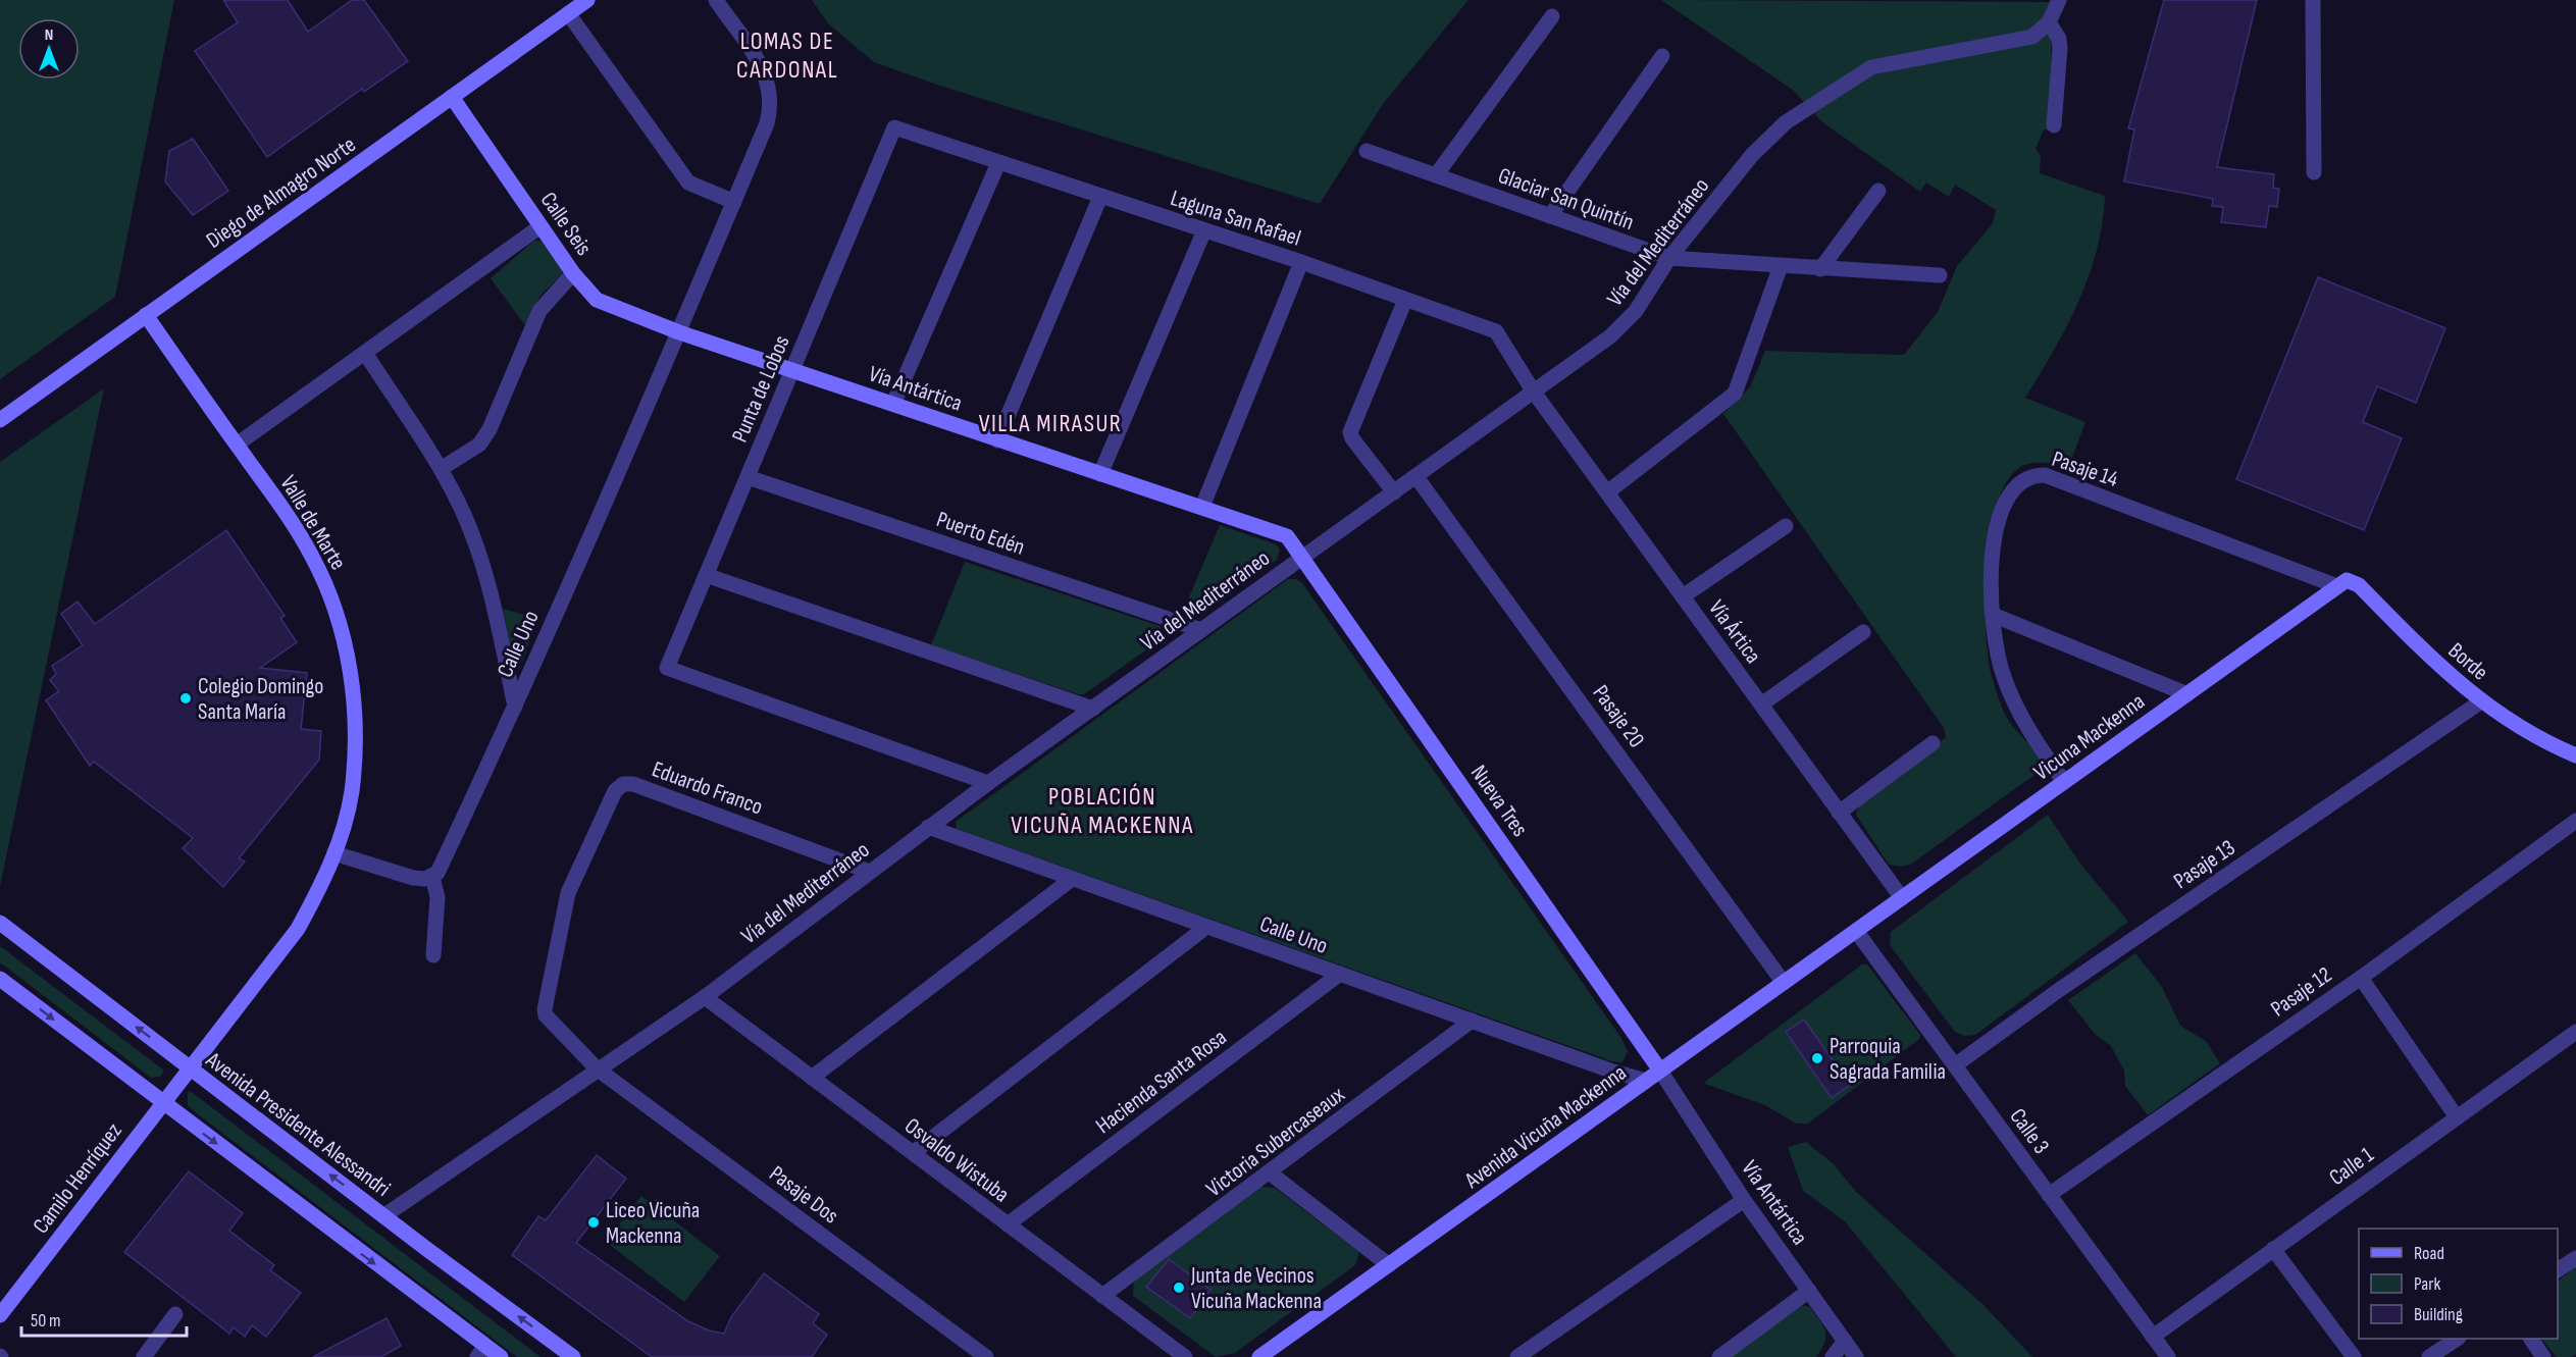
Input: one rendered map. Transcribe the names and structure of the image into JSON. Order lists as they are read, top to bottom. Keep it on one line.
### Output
{"streets":{"street":["Diego de Almagro Norte","Glaciar San Quintín","Laguna San Rafael","Calle Seis","Vía del Mediterráneo","Vía Antártica","Punta de Lobos","Pasaje 14","Valle de Marte","Puerto Edén","Vía Ártica","Calle Uno","Borde","Pasaje 20","Vicuna Mackenna","Eduardo Franco","Nueva Tres","Pasaje 13","Pasaje 12","Hacienda Santa Rosa","Avenida Presidente Alessandri","Avenida Vicuña Mackenna","Calle 3","Victoria Subercaseaux","Osvaldo Wistuba","Calle 1","Camilo Henríquez","Pasaje Dos"]},"crossings":[["Diego de Almagro Norte","Calle Seis"],["Diego de Almagro Norte","Valle de Marte"],["Glaciar San Quintín","Vía del Mediterráneo"],["Laguna San Rafael","Vía del Mediterráneo"],["Laguna San Rafael","Punta de Lobos"],["Laguna San Rafael","Vía Ártica"],["Calle Seis","Vía Antártica"],["Calle Seis","Calle Uno"],["Vía del Mediterráneo","Vía Antártica"],["Vía del Mediterráneo","Punta de Lobos"],["Vía del Mediterráneo","Puerto Edén"],["Vía del Mediterráneo","Vía Ártica"],["Vía del Mediterráneo","Calle Uno"],["Vía del Mediterráneo","Pasaje 20"],["Vía del Mediterráneo","Eduardo Franco"],["Vía del Mediterráneo","Nueva Tres"],["Vía del Mediterráneo","Avenida Presidente Alessandri"],["Vía del Mediterráneo","Osvaldo Wistuba"],["Vía del Mediterráneo","Pasaje Dos"],["Vía Antártica","Punta de Lobos"],["Vía Antártica","Calle Uno"],["Vía Antártica","Nueva Tres"],["Vía Antártica","Avenida Vicuña Mackenna"],["Punta de Lobos","Puerto Edén"],["Pasaje 14","Borde"],["Pasaje 14","Vicuna Mackenna"],["Valle de Marte","Avenida Presidente Alessandri"],["Valle de Marte","Camilo Henríquez"],["Vía Ártica","Vicuna Mackenna"],["Calle Uno","Hacienda Santa Rosa"],["Calle Uno","Avenida Vicuña Mackenna"],["Calle Uno","Victoria Subercaseaux"],["Borde","Vicuna Mackenna"],["Borde","Pasaje 13"],["Pasaje 20","Avenida Vicuña Mackenna"],["Vicuna Mackenna","Avenida Vicuña Mackenna"],["Vicuna Mackenna","Calle 3"],["Eduardo Franco","Pasaje Dos"],["Nueva Tres","Avenida Vicuña Mackenna"],["Pasaje 13","Calle 3"],["Pasaje 12","Calle 3"],["Hacienda Santa Rosa","Osvaldo Wistuba"],["Avenida Presidente Alessandri","Camilo Henríquez"],["Avenida Vicuña Mackenna","Calle 3"],["Calle 3","Calle 1"],["Victoria Subercaseaux","Osvaldo Wistuba"]],"districts":["LOMAS DE CARDONAL","VILLA MIRASUR","POBLACIÓN VICUÑA MACKENNA"],"places":["Colegio Domingo Santa María","Parroquia Sagrada Familia","Liceo Vicuña Mackenna","Junta de Vecinos Vicuña Mackenna"],"legend":["Road","Park","Building"],"scale_bar":"50 m","north":"top"}
